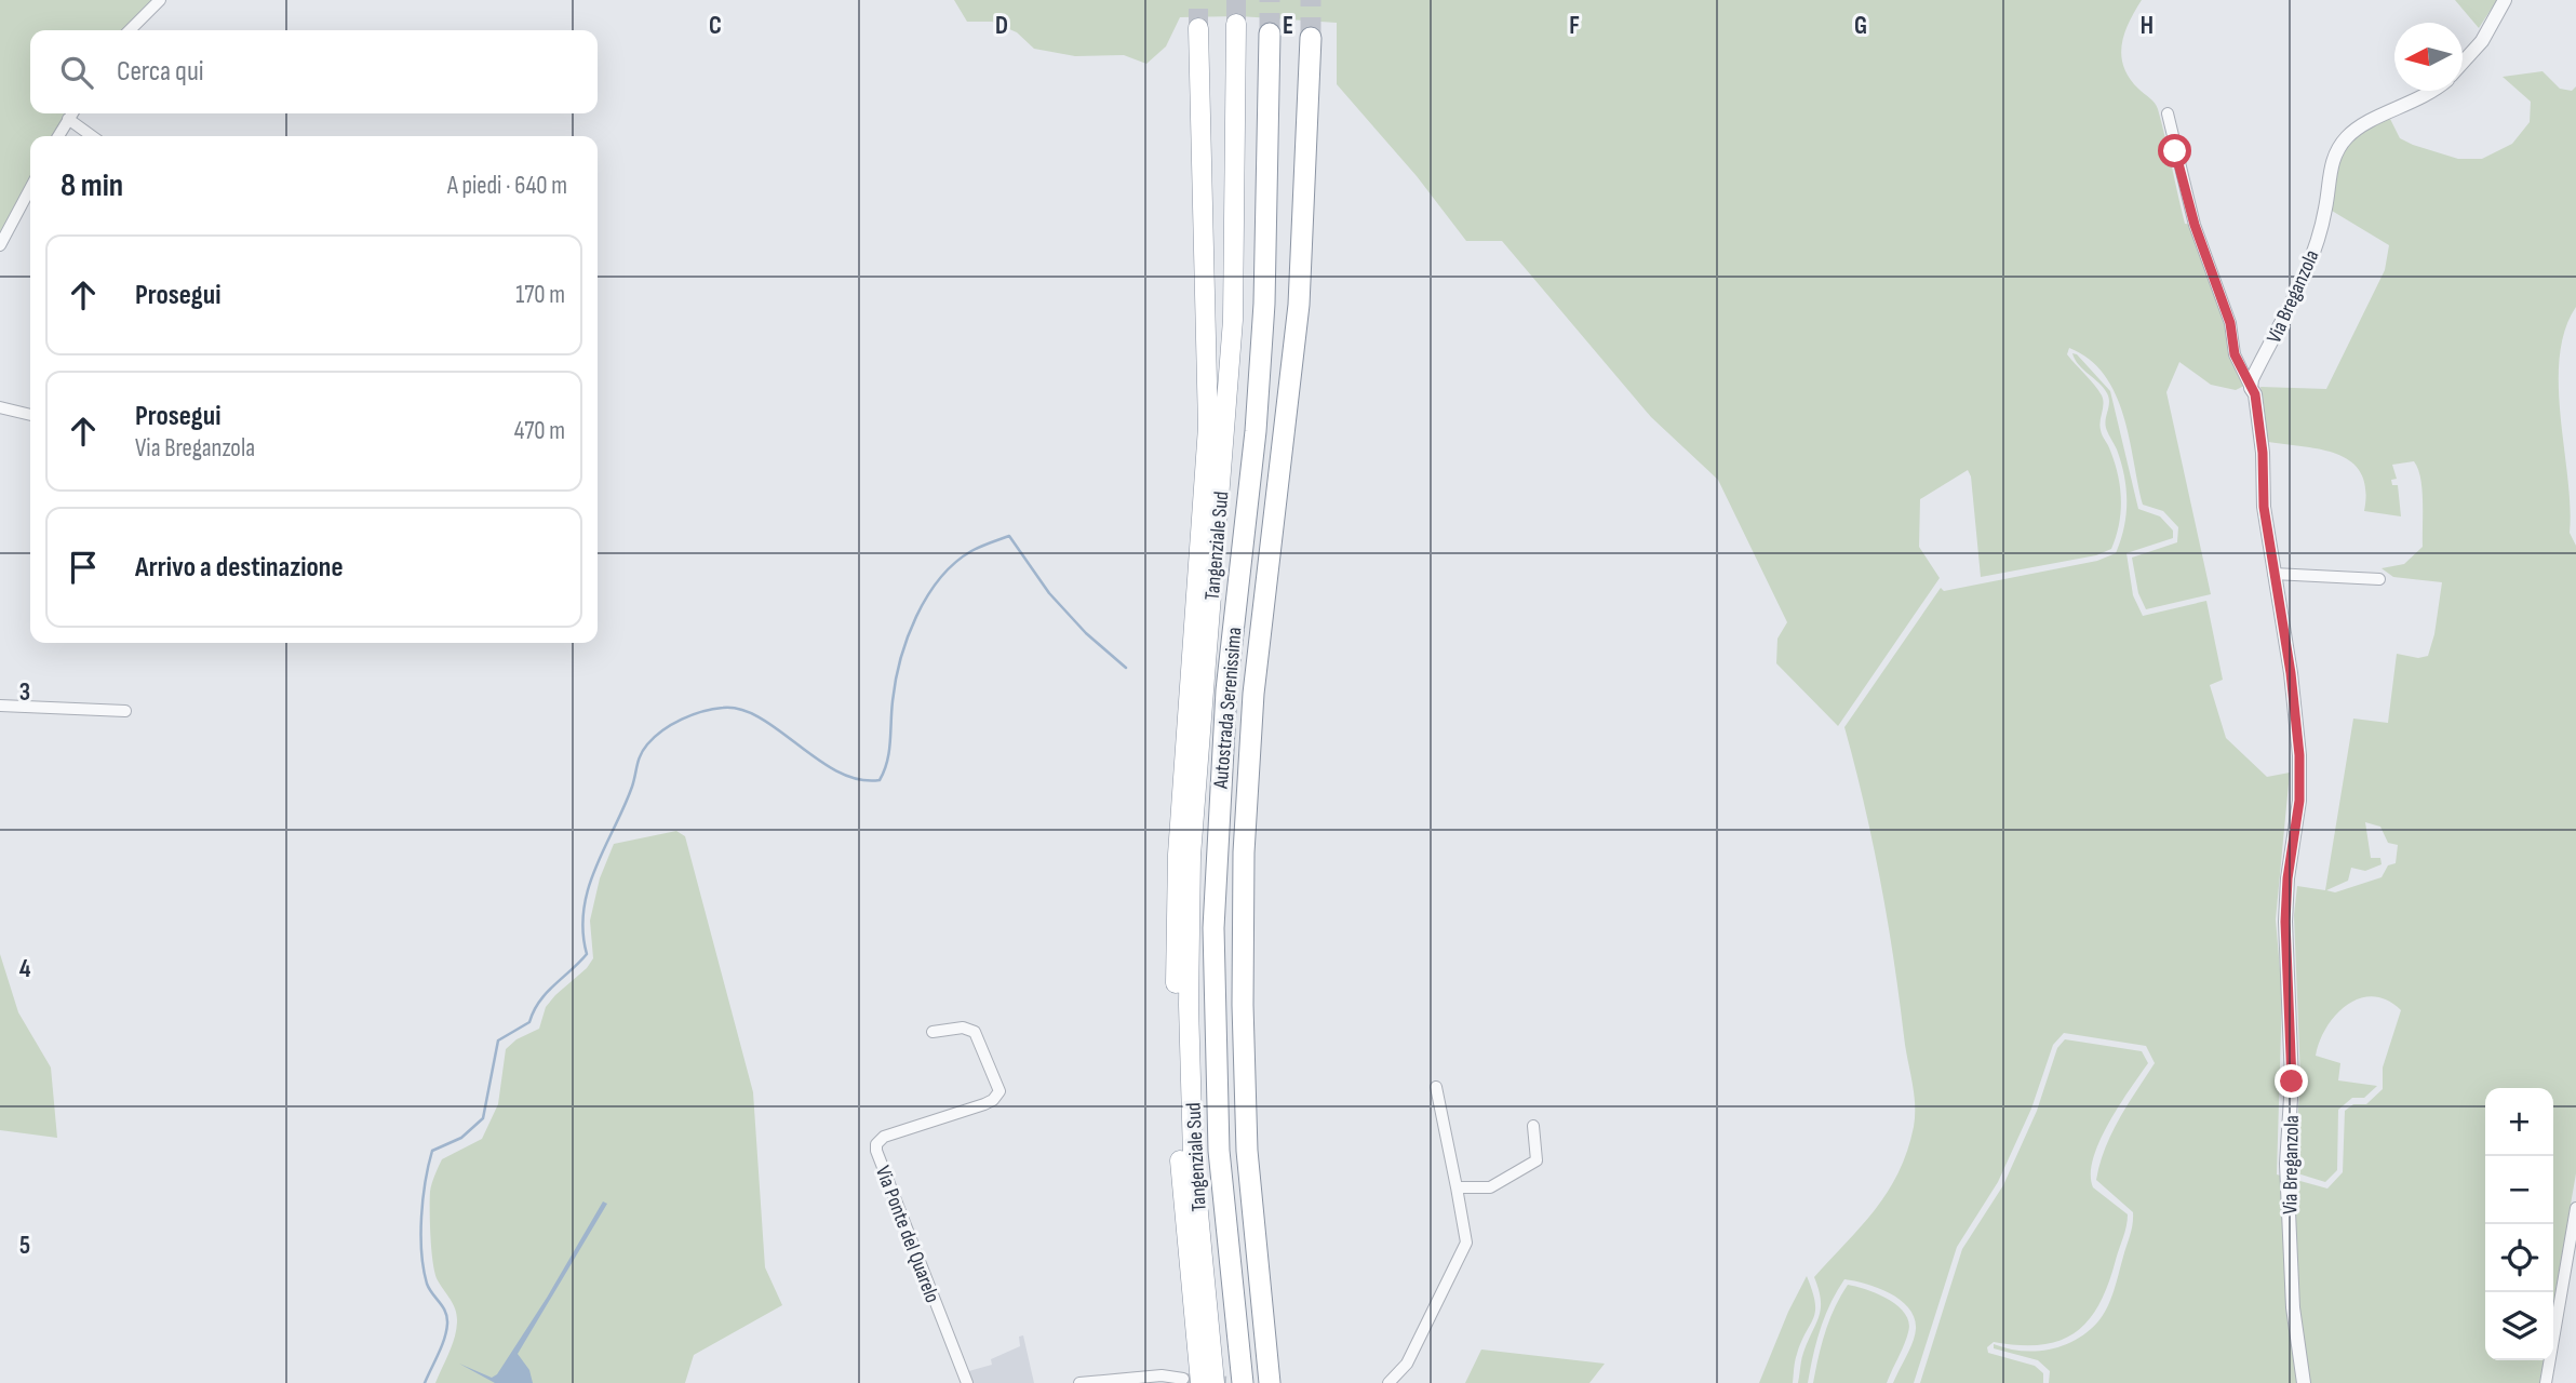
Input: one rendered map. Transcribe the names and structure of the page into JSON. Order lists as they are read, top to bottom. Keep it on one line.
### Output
{"streets":{"highway":["Tangenziale Sud","Autostrada Serenissima"],"street":["Via Breganzola","Via Ponte del Quarelo"]},"north":"left","page":{"search":"Cerca qui","heading":["8 min","A piedi · 640 m"],"list":[["Prosegui","170 m"],["Prosegui","Via Breganzola","470 m"],"Arrivo a destinazione"],"map_buttons":["+","−"]},"grid":{"columns":["C","D","E","F","G","H"],"rows":["3","4","5"]}}
